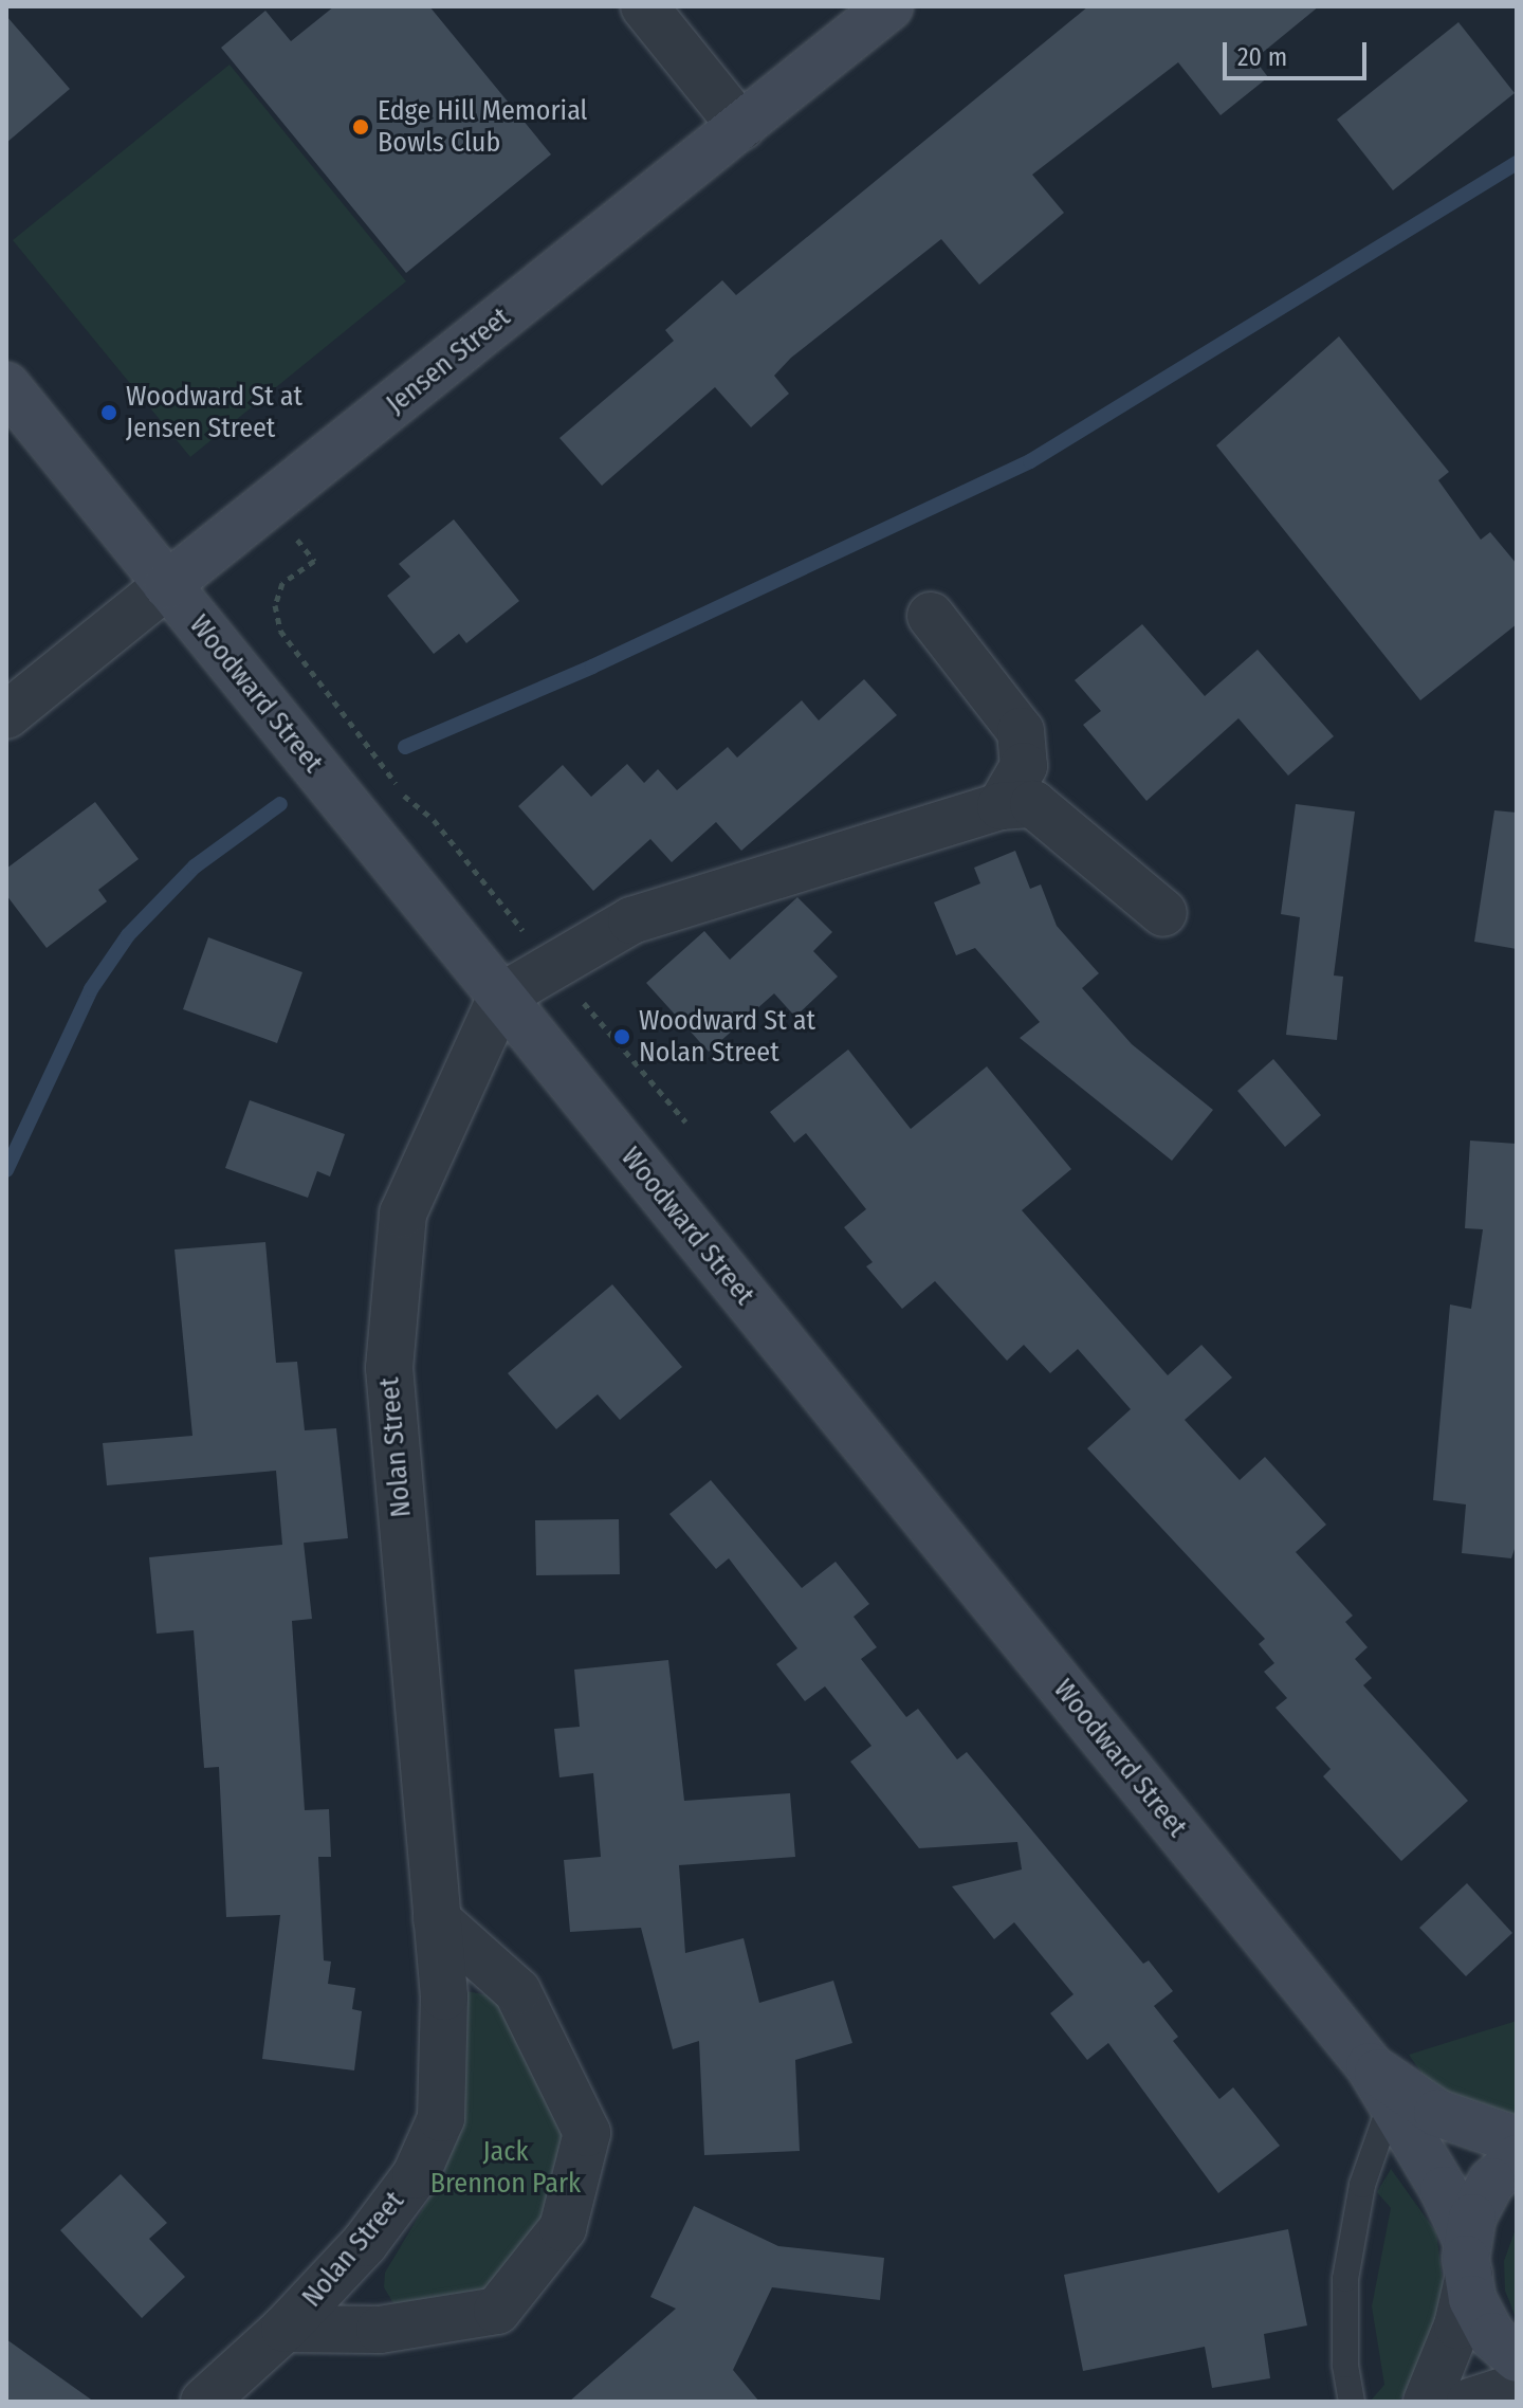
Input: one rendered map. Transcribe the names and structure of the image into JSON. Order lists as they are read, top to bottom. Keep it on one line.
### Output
{"streets":{"street":["Jensen Street","Woodward Street","Nolan Street"]},"crossings":[["Jensen Street","Woodward Street"],["Woodward Street","Nolan Street"]],"parks":["Jack Brennon Park"],"places":["Edge Hill Memorial Bowls Club","Woodward St at Jensen Street","Woodward St at Nolan Street"],"scale_bar":"20 m"}
